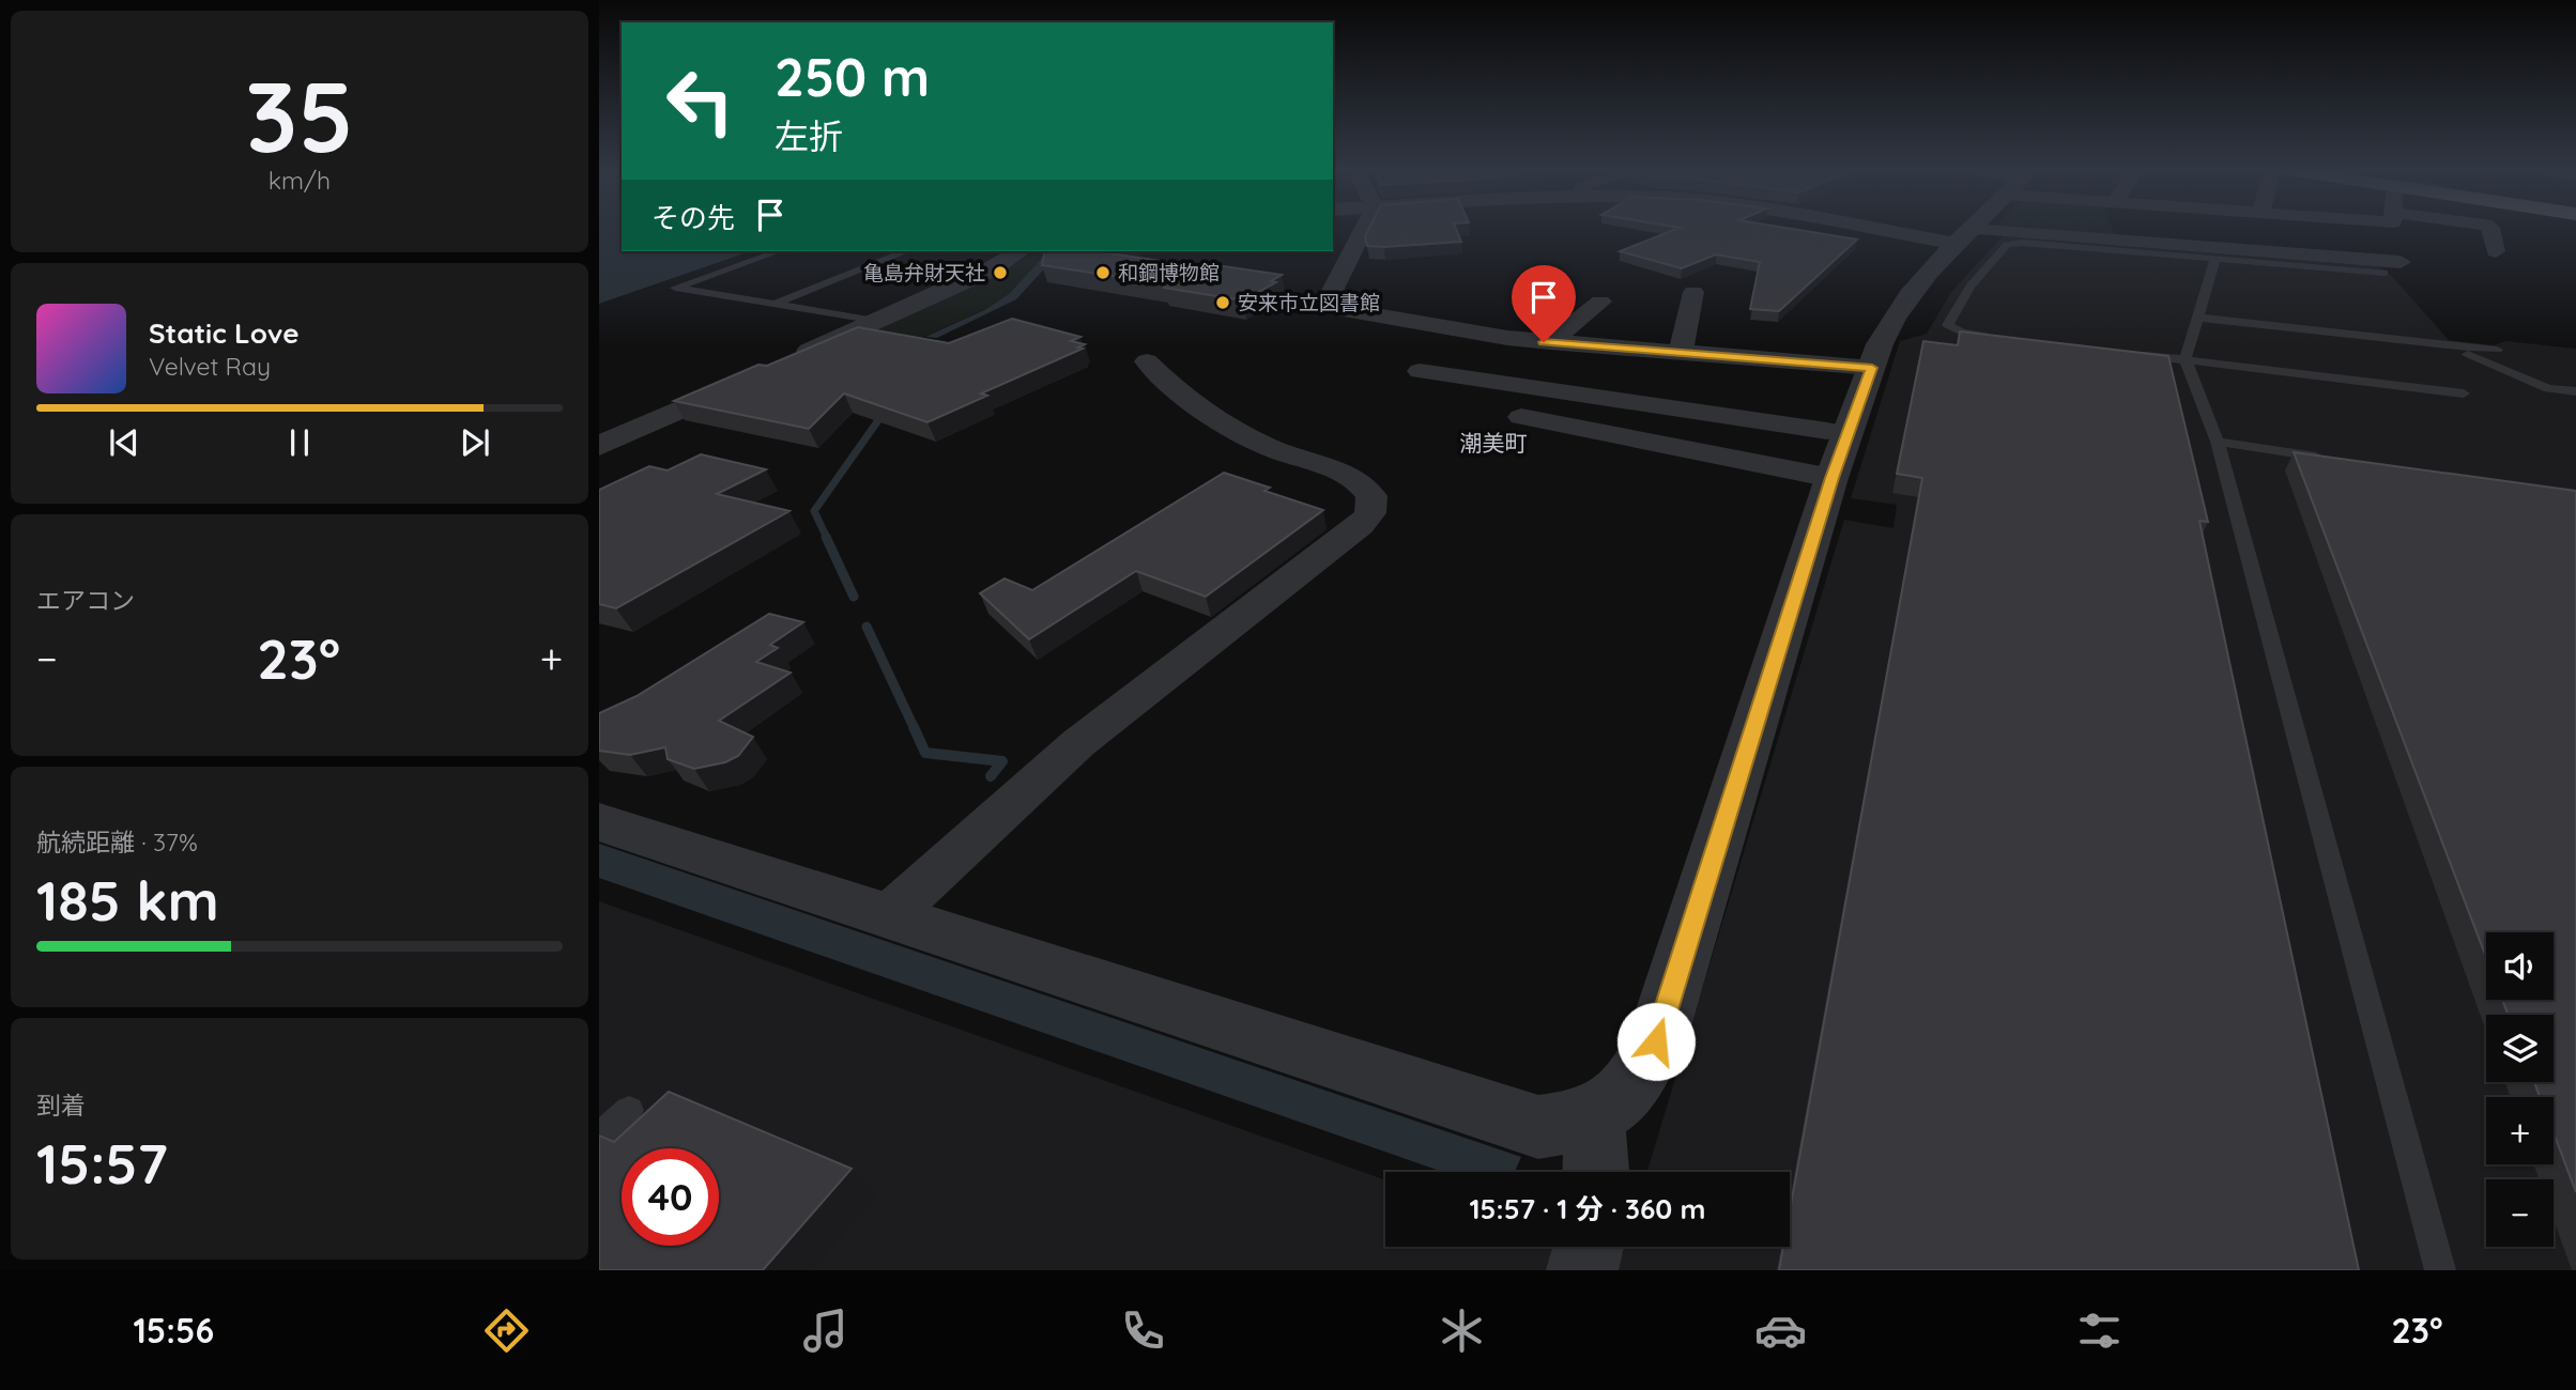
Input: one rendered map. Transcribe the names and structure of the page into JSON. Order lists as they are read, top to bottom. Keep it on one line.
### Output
{"districts":["潮美町"],"places":["亀島弁財天社","和鋼博物館","安来市立図書館"],"page":{"tile":[["35","km/h"],"エアコン",["航続距離 · 37%","185 km"],["到着","15:57"]],"turn":["250 m","左折"],"then":"その先","song":["Static Love","Velvet Ray"],"heat":["−","23°","+"],"map_buttons":["+","−"],"limit":"40","trip":"15:57 · 1 分 · 360 m","tabs":["15:56","23°"]}}
